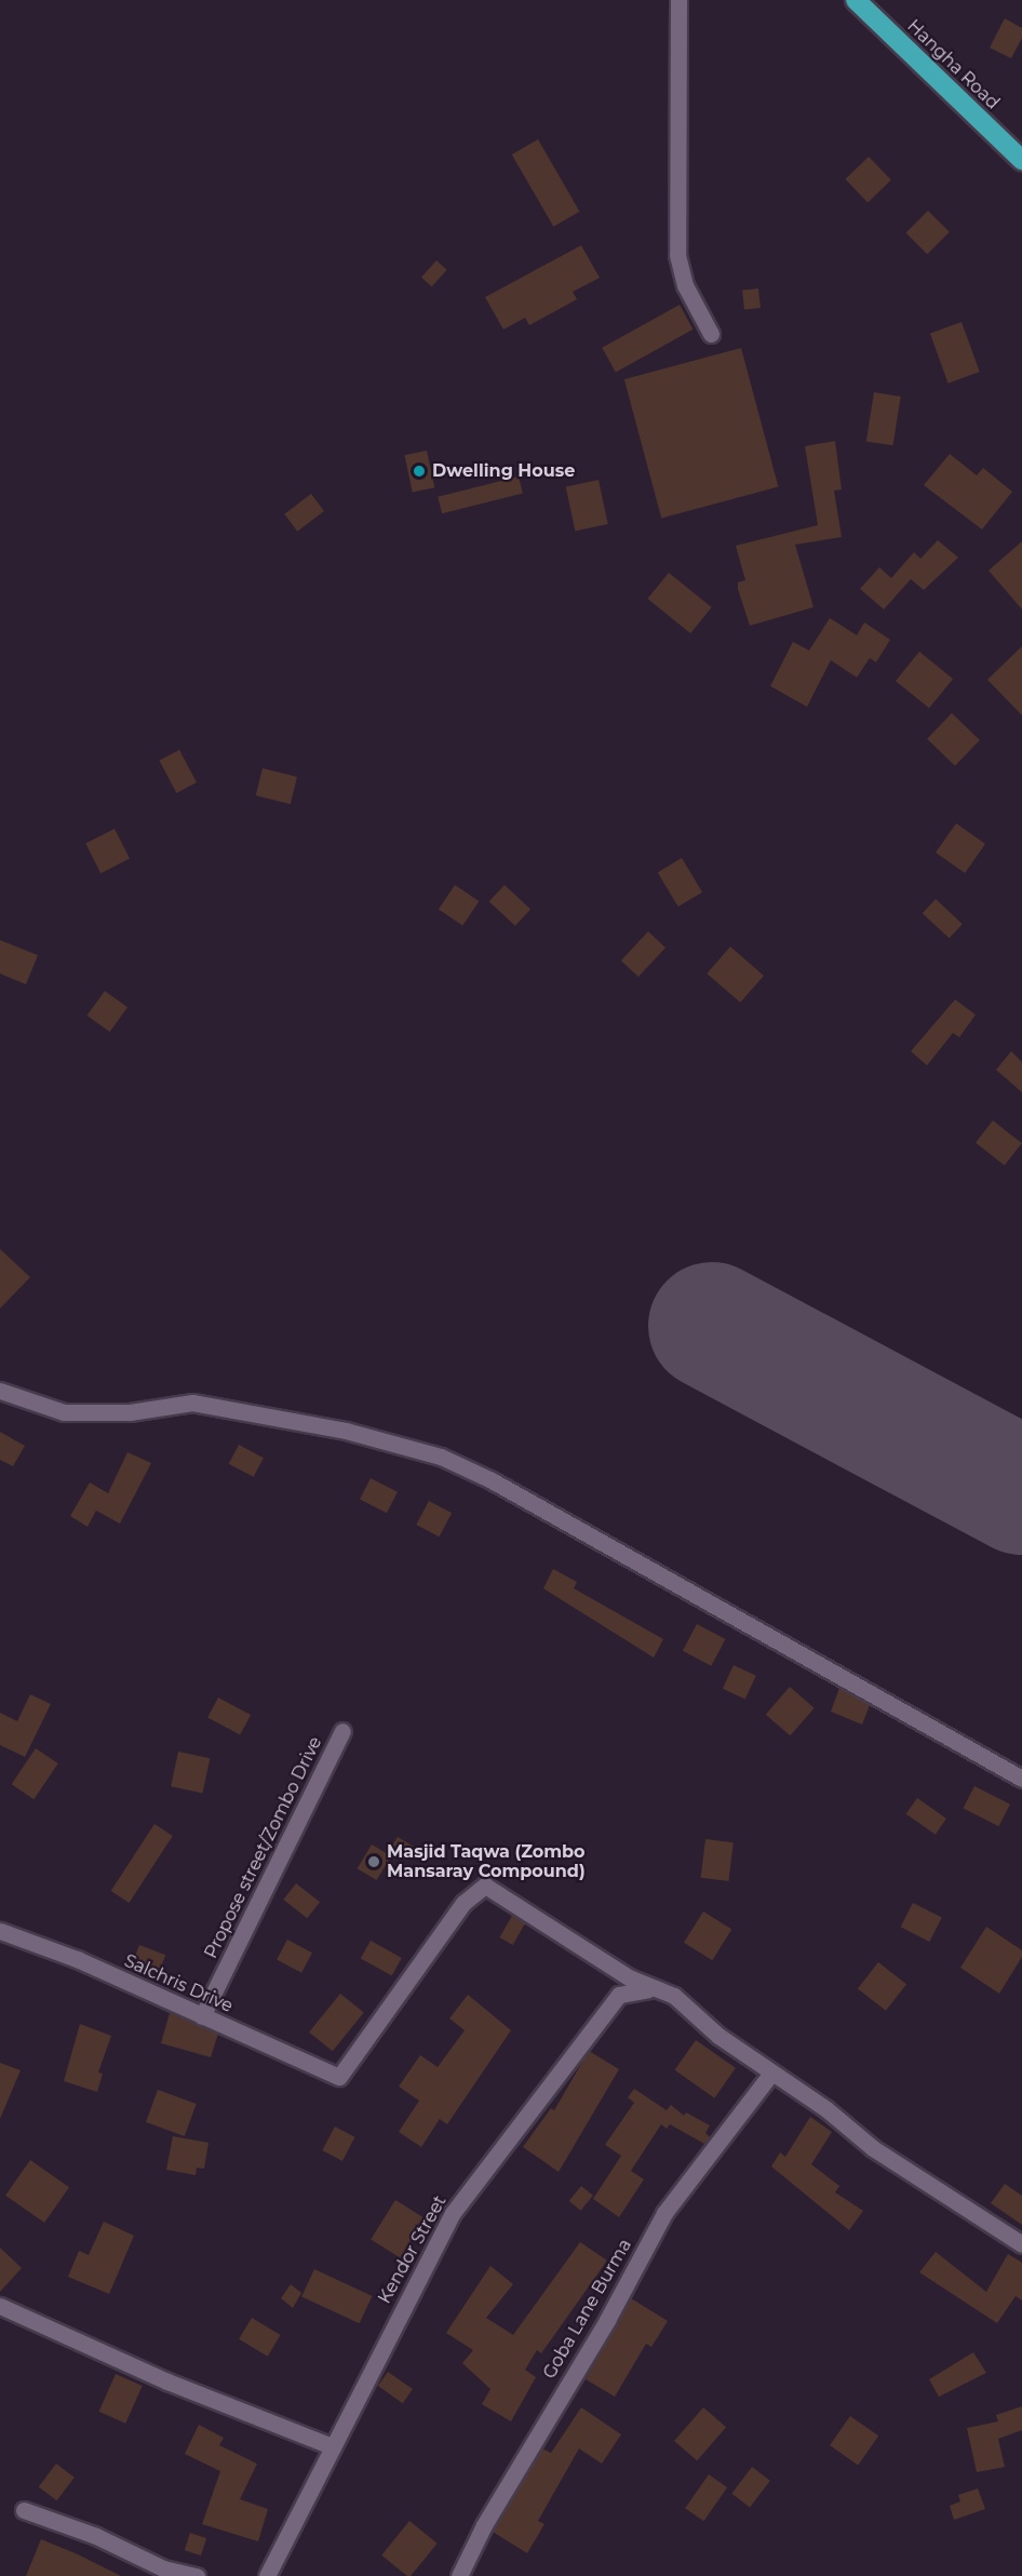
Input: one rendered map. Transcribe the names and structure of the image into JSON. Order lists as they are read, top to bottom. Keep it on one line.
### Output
{"streets":{"highway":["Hangha Road"],"street":["Propose street/Zombo Drive","Salchris Drive","Kendor Street","Goba Lane Burma"]},"crossings":[["Propose street/Zombo Drive","Salchris Drive"],["Salchris Drive","Kendor Street"]],"places":["Dwelling House","Masjid Taqwa (Zombo Mansaray Compound)"]}
